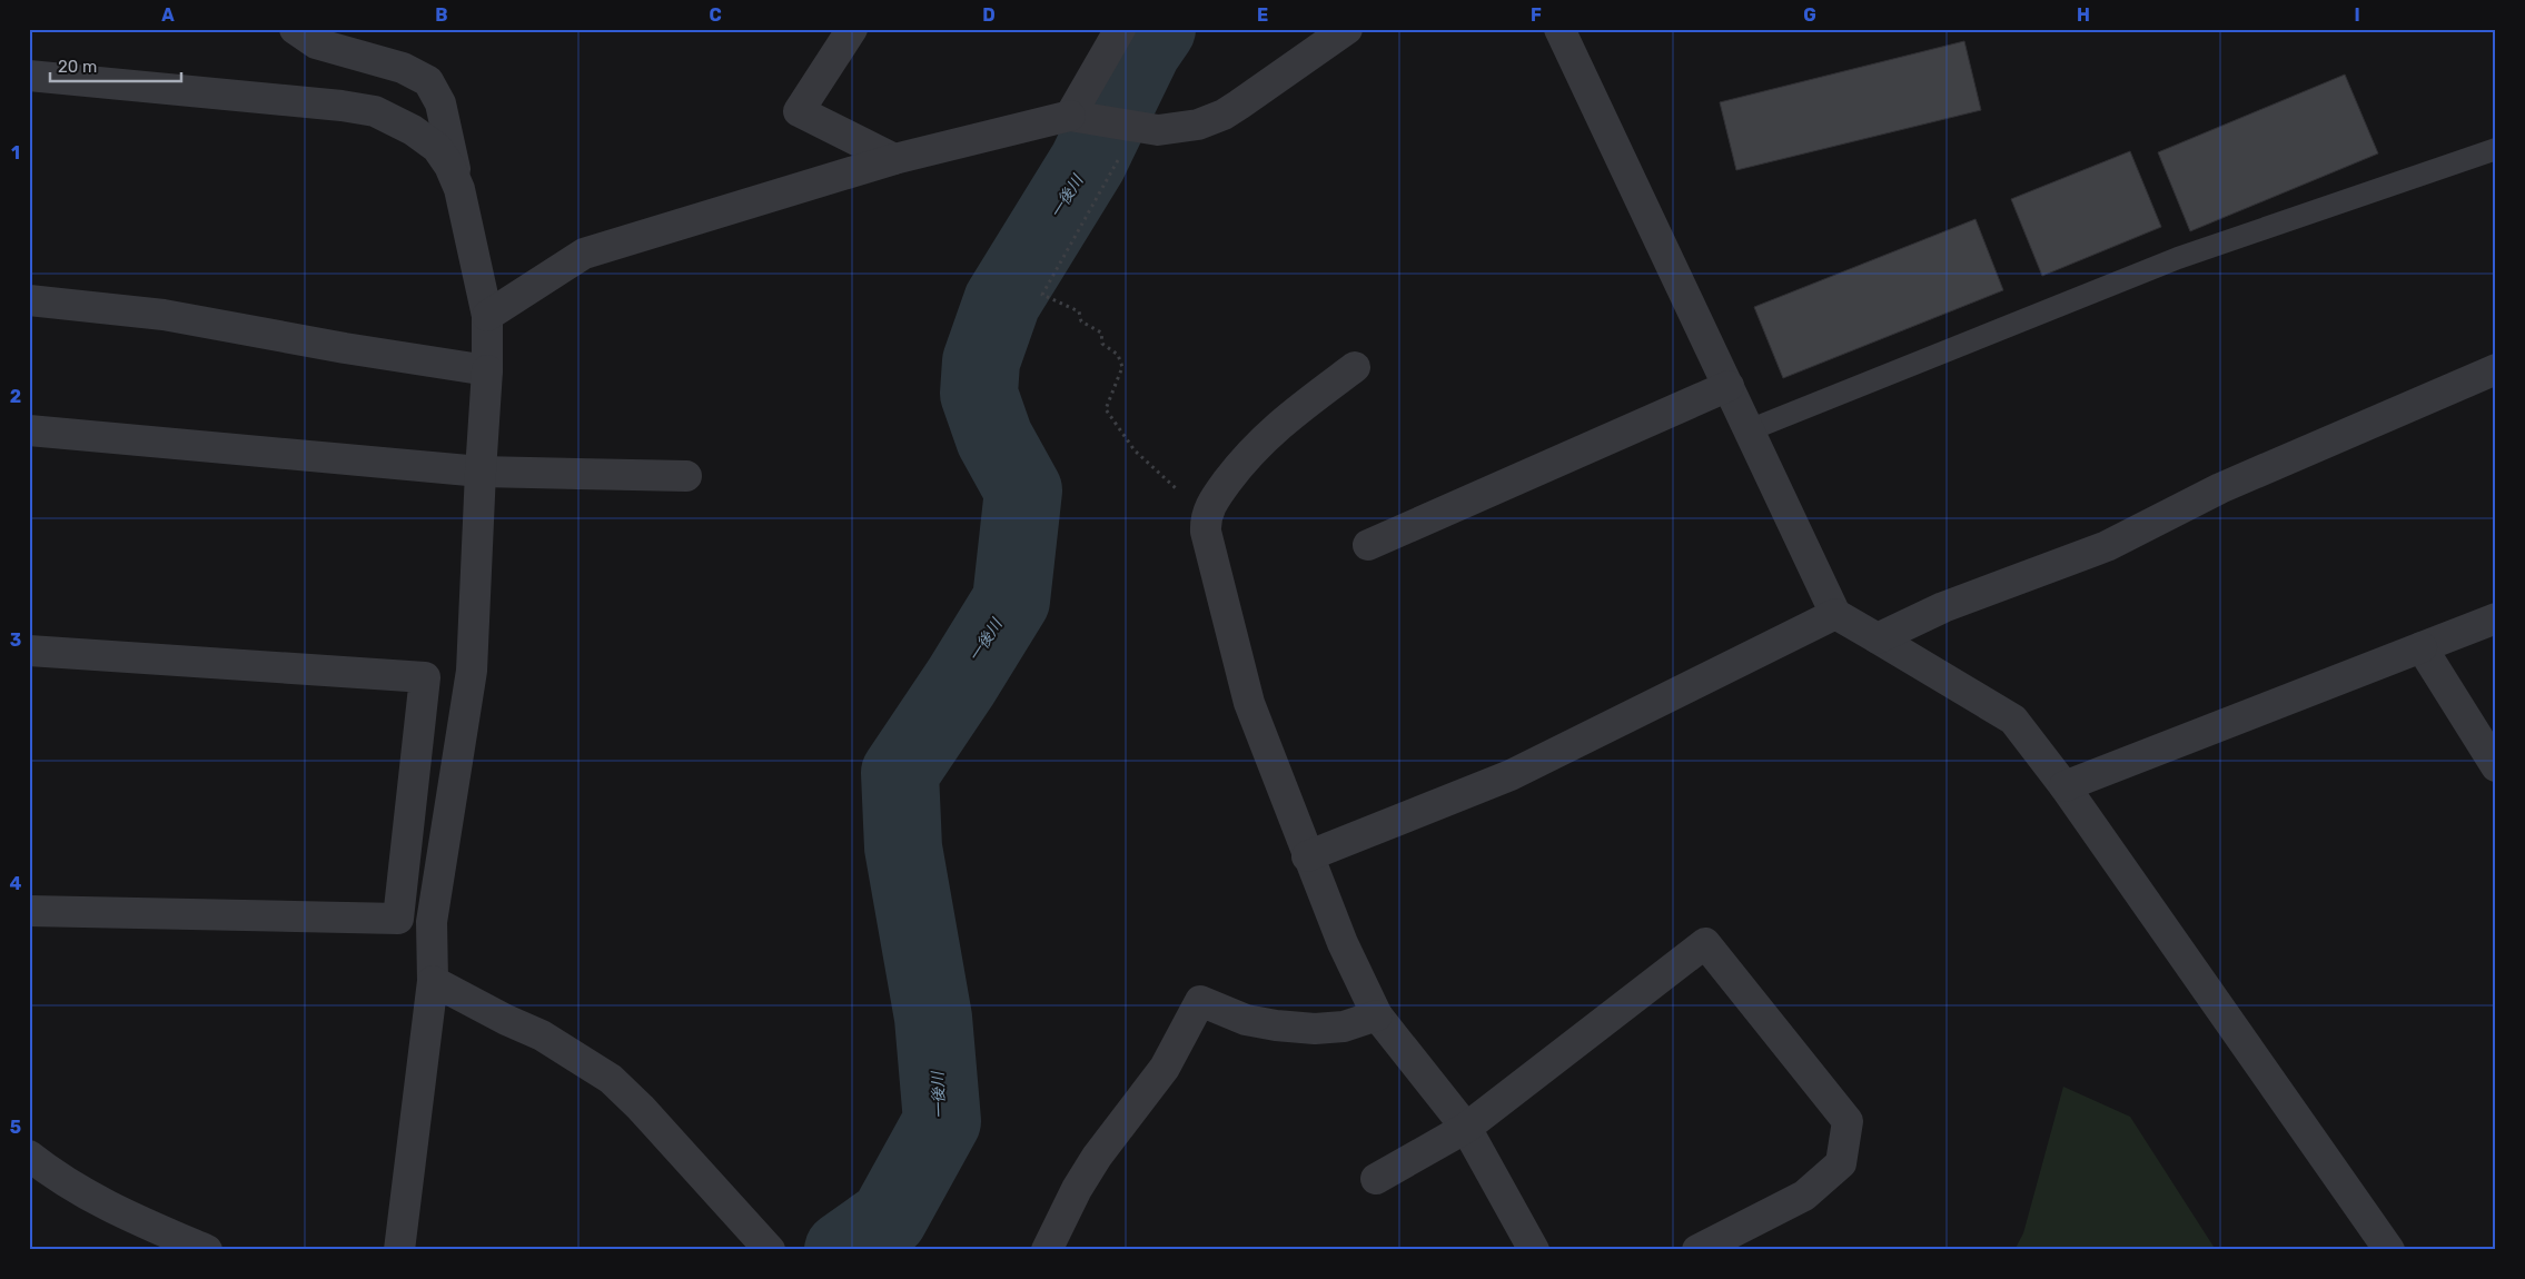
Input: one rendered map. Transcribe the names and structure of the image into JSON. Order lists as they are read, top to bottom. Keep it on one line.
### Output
{"water":["一後川"],"scale_bar":"20 m","grid":{"columns":["A","B","C","D","E","F","G","H","I"],"rows":["1","2","3","4","5"]}}
